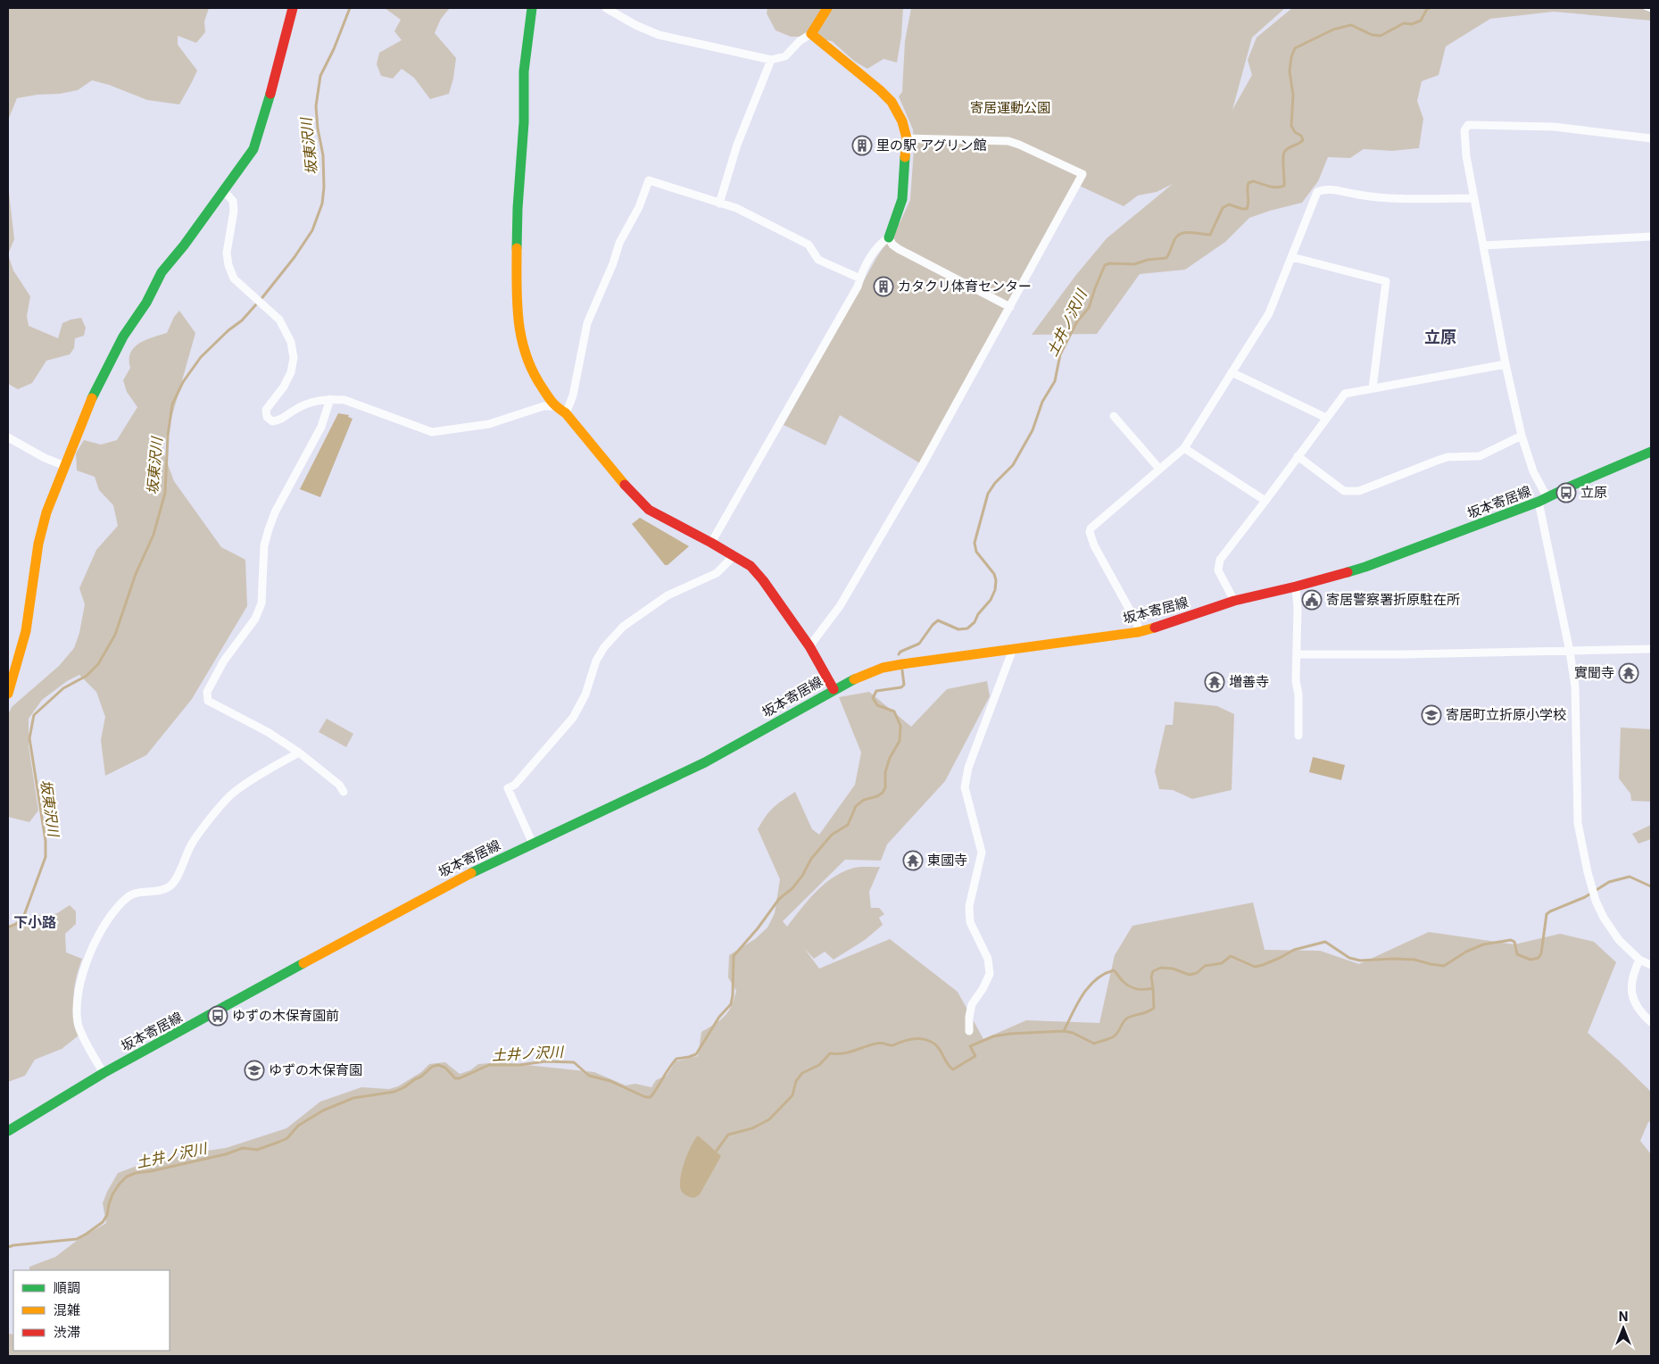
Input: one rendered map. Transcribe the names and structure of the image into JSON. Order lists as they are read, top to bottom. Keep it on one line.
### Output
{"streets":{"street":["坂本寄居線"]},"districts":["立原","下小路"],"water":["坂東沢川","土井ノ沢川"],"parks":["寄居運動公園"],"places":{"building":["里の駅 アグリン館","カタクリ体育センター"],"bus stop":["立原","ゆずの木保育園前"],"public building":["寄居警察署折原駐在所"],"temple":["實聞寺","増善寺","東國寺"],"school or university":["寄居町立折原小学校","ゆずの木保育園"]},"legend":["順調","混雑","渋滞"],"north":"top"}
